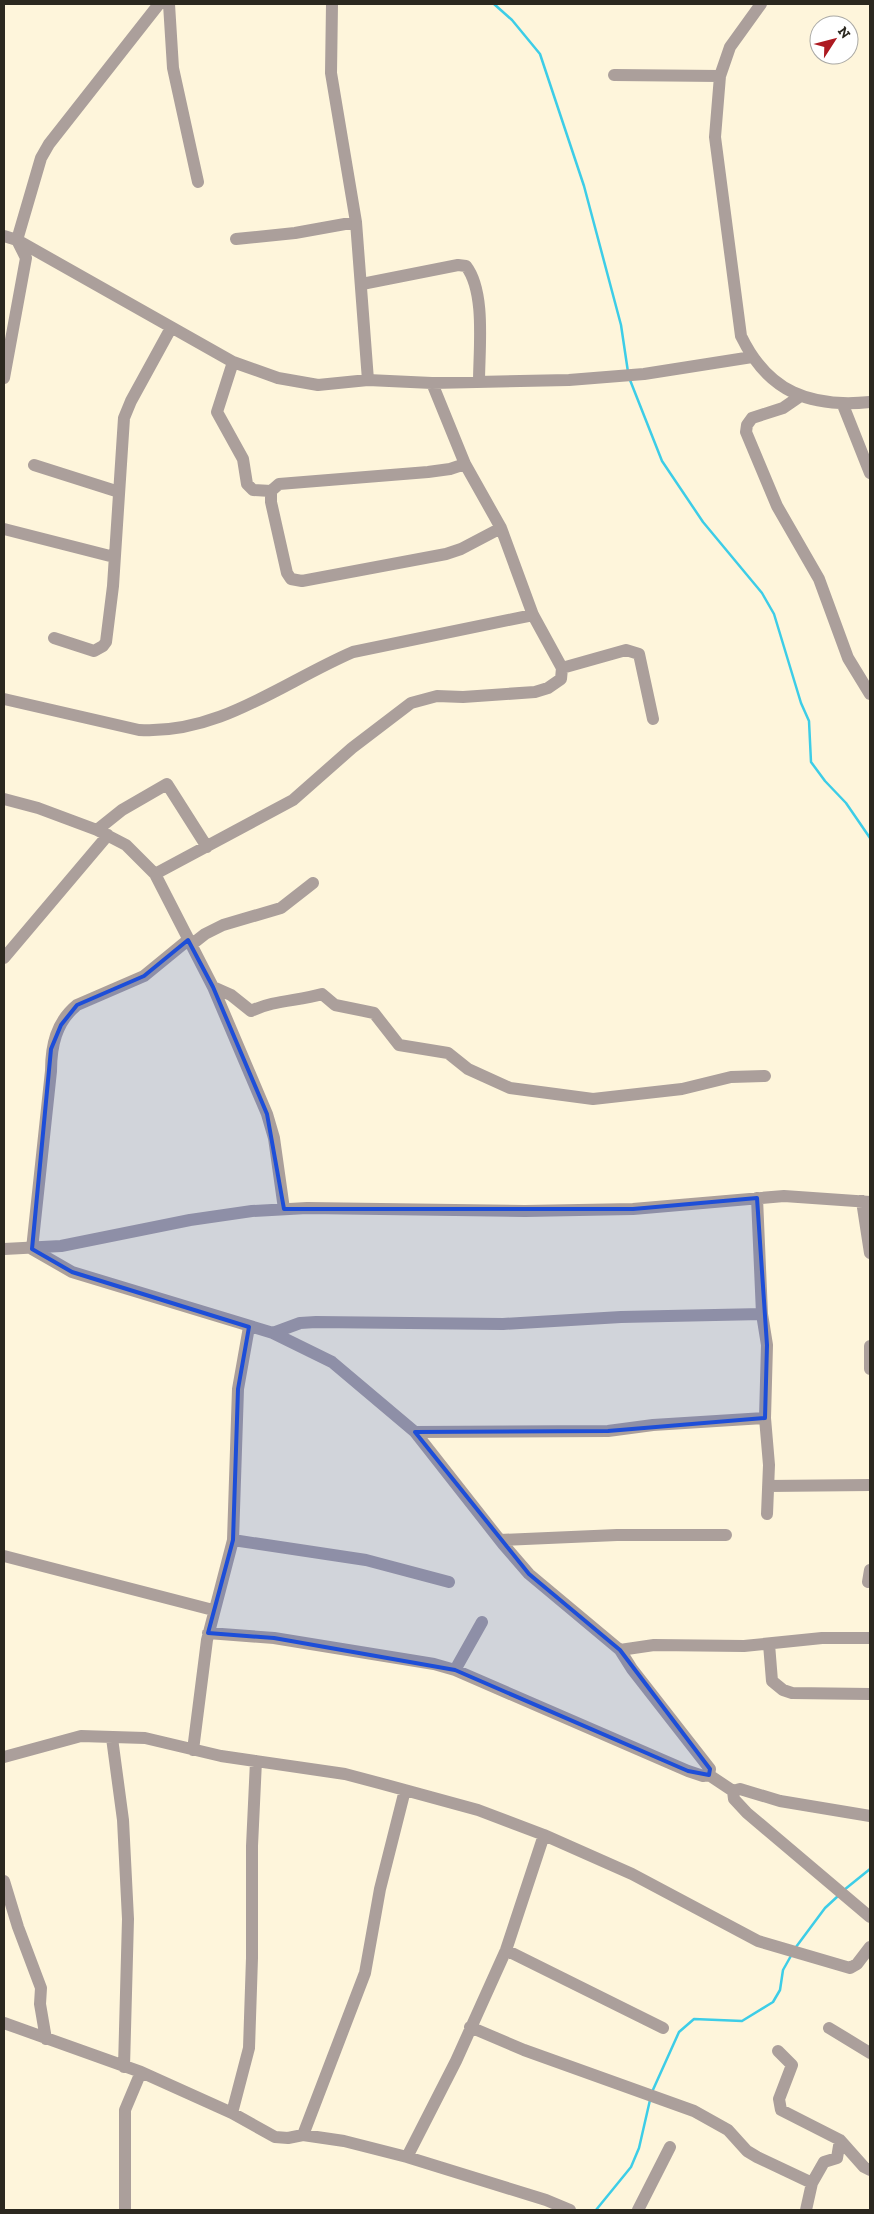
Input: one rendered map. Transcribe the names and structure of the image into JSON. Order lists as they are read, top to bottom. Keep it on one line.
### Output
{"north":"top right"}
